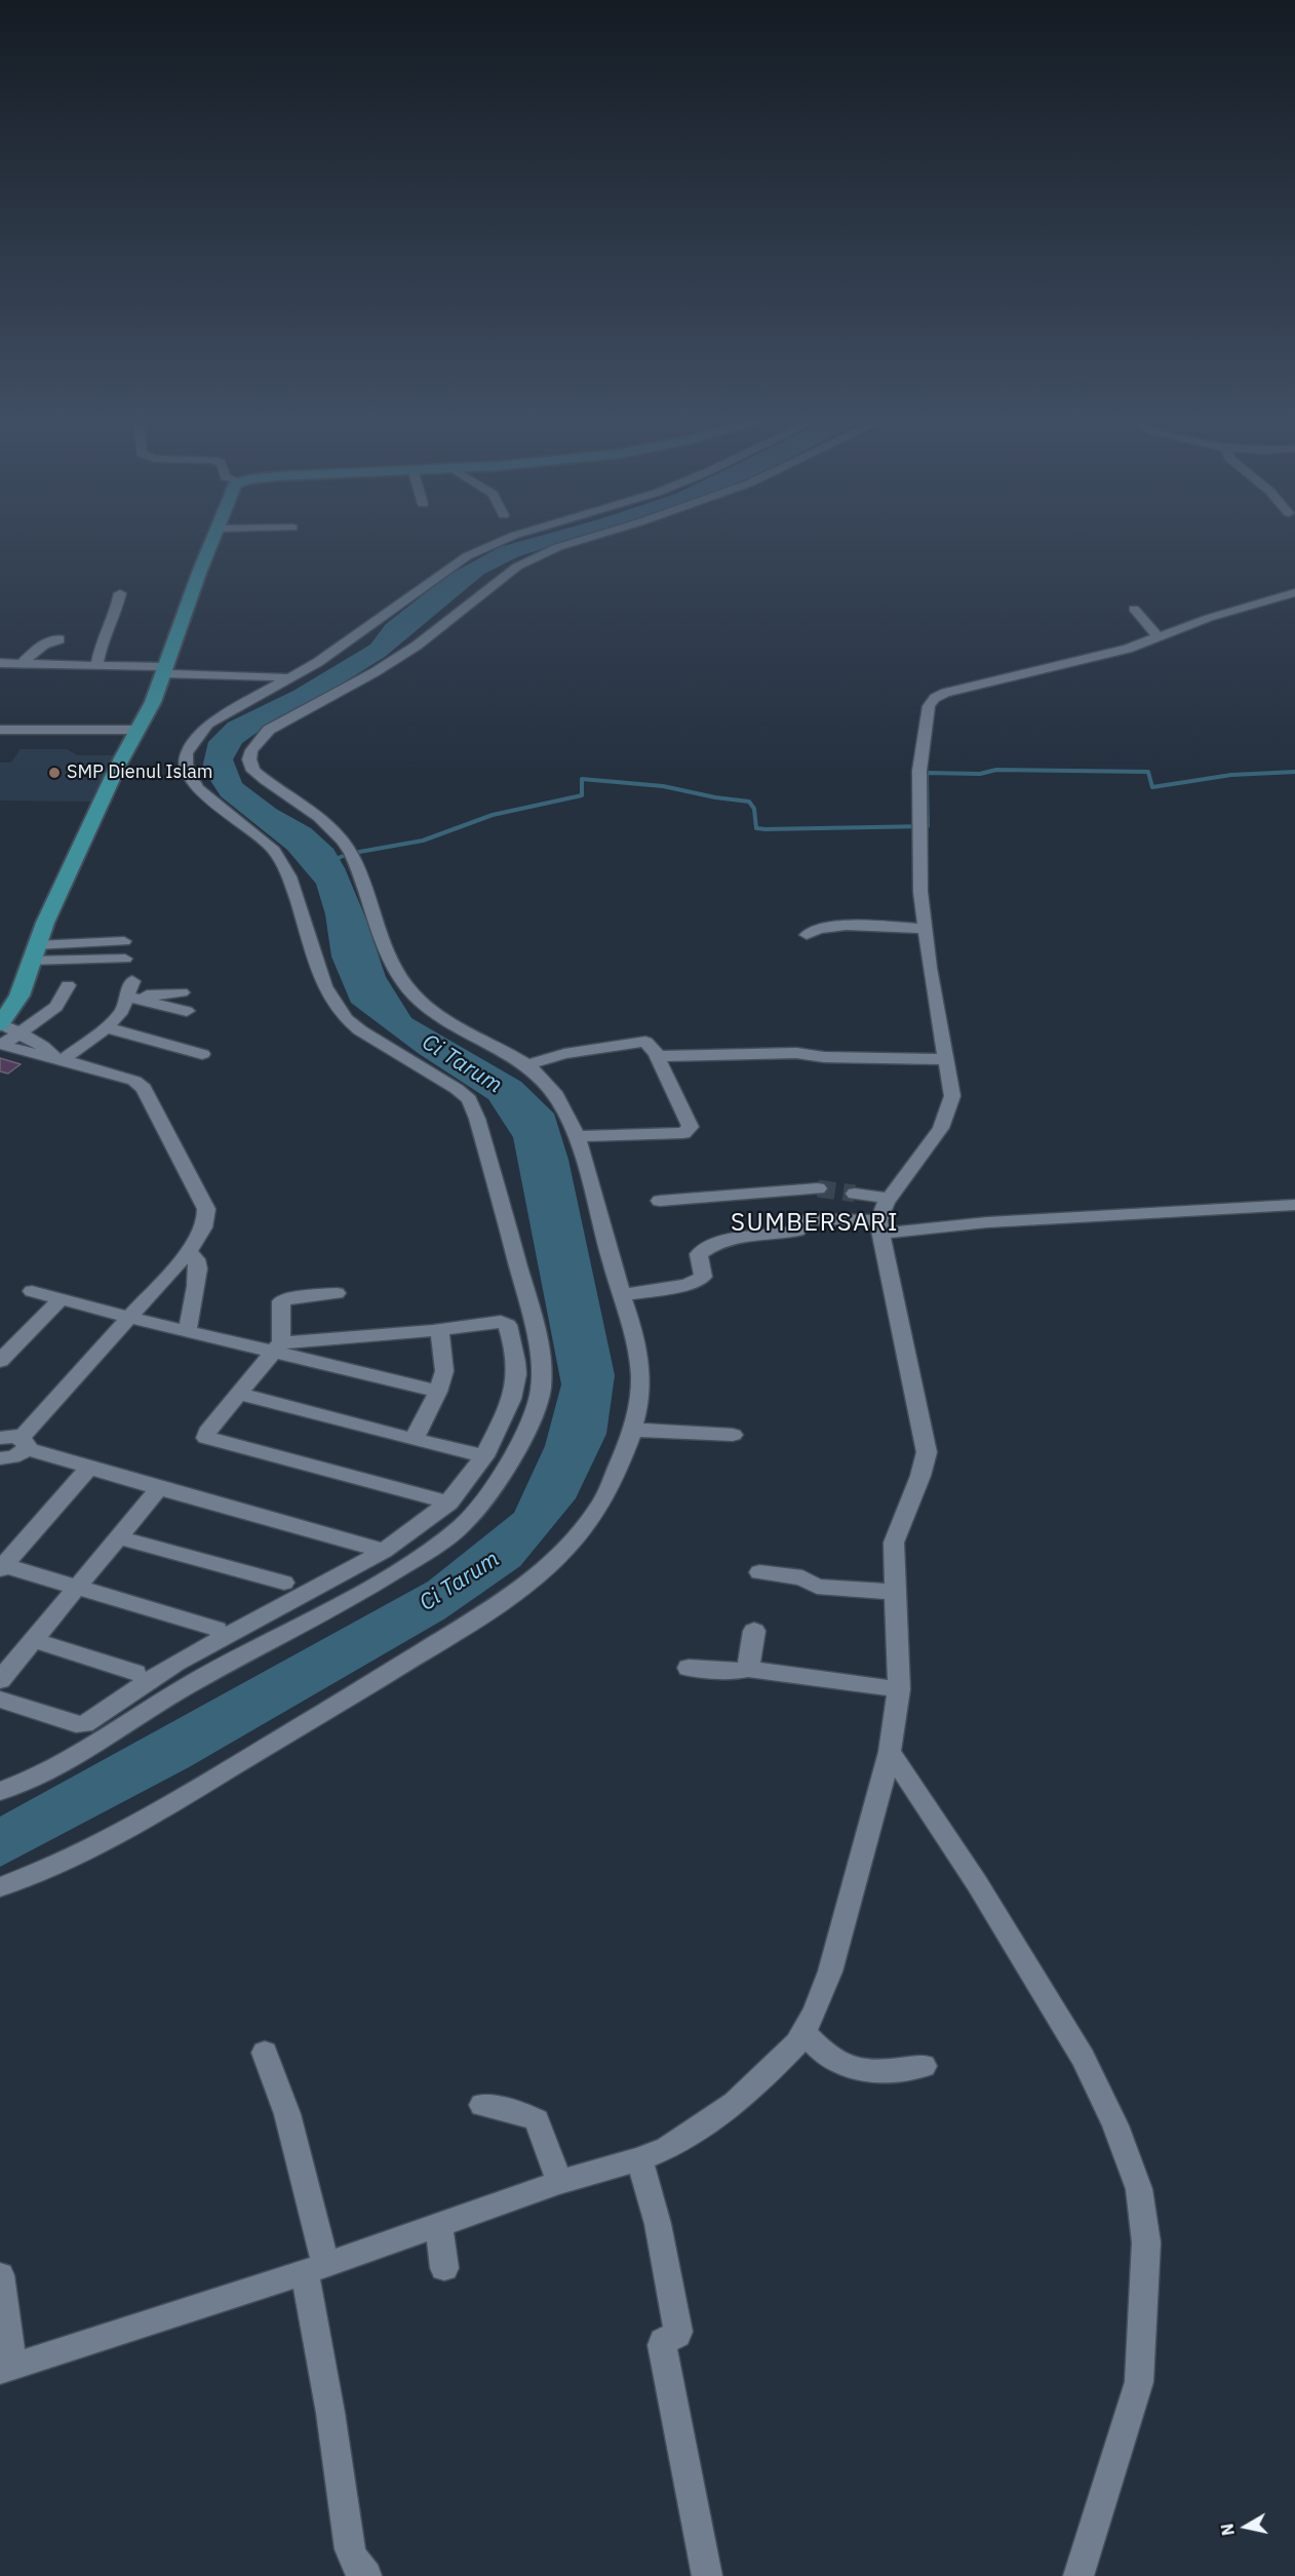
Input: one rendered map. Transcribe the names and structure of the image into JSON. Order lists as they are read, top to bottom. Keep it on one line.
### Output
{"districts":["SUMBERSARI"],"water":["Ci Tarum"],"places":["SMP Dienul Islam"],"north":"left"}
